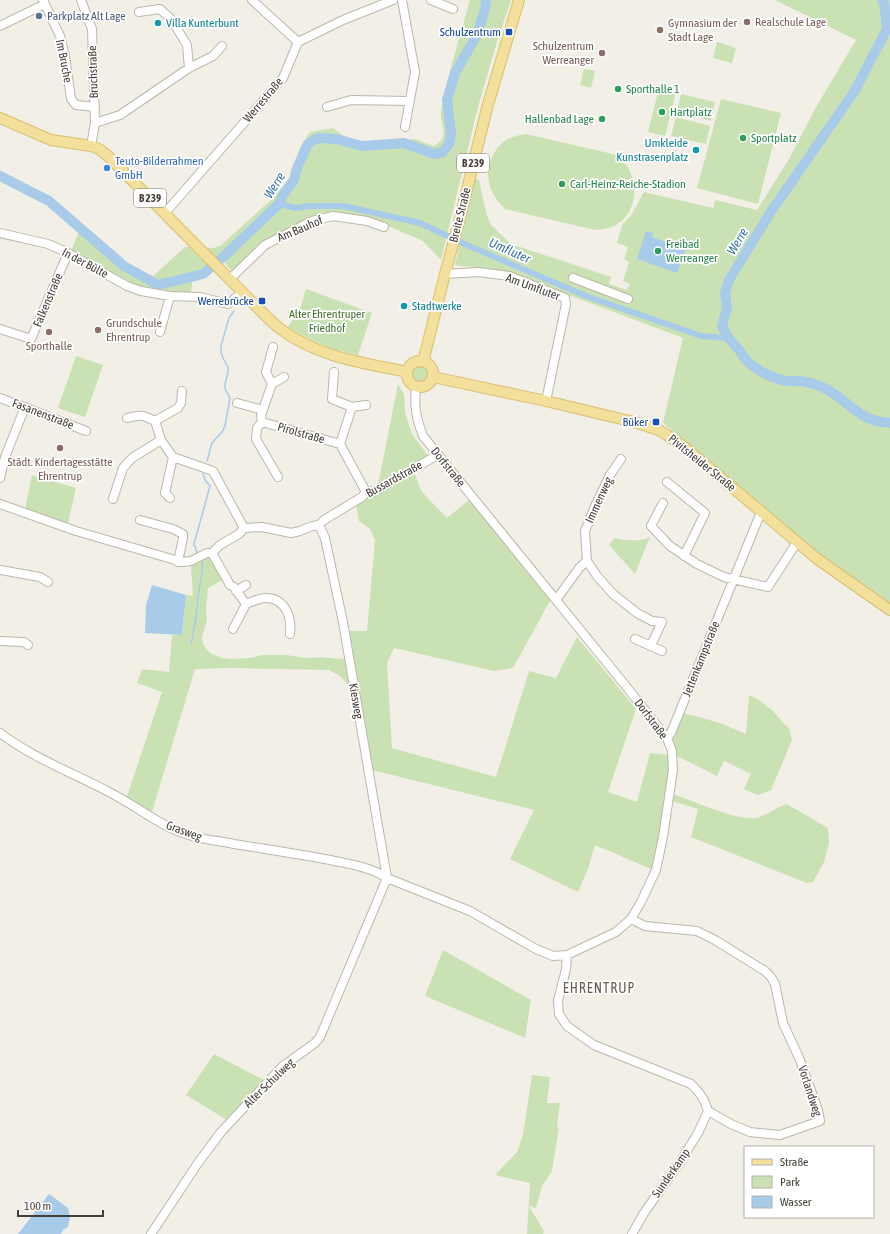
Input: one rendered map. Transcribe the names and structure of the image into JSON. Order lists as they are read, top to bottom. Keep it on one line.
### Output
{"streets":{"main road":["B 239","Breite Straße","Pivitsheider Straße"],"street":["Im Bruche","Bruchstraße","Werrestraße","Am Bauhof","In der Bülte","Am Umfluter","Falkenstraße","Fasanenstraße","Pirolstraße","Dorfstraße","Bussardstraße","Immenweg","Jettenkampstraße","Kiesweg","Grasweg","Alter Schulweg","Vorlandweg","Sunderkamp"]},"crossings":[["Im Bruche","Bruchstraße"],["Bruchstraße","B 239"],["Werrestraße","B 239"],["B 239","Breite Straße"],["B 239","Am Bauhof"],["B 239","In der Bülte"],["B 239","Pivitsheider Straße"],["B 239","Dorfstraße"],["Breite Straße","Am Umfluter"],["Breite Straße","Pivitsheider Straße"],["Breite Straße","Dorfstraße"],["In der Bülte","Falkenstraße"],["Am Umfluter","Pivitsheider Straße"],["Pirolstraße","Bussardstraße"],["Pivitsheider Straße","Dorfstraße"],["Pivitsheider Straße","Jettenkampstraße"],["Dorfstraße","Bussardstraße"],["Dorfstraße","Jettenkampstraße"],["Dorfstraße","Kiesweg"],["Dorfstraße","Grasweg"],["Dorfstraße","Alter Schulweg"],["Dorfstraße","Vorlandweg"],["Bussardstraße","Kiesweg"],["Kiesweg","Grasweg"],["Kiesweg","Alter Schulweg"],["Grasweg","Alter Schulweg"],["Vorlandweg","Sunderkamp"]],"districts":["EHRENTRUP"],"water":["Werre","Umfluter"],"parks":["Alter Ehrentruper Friedhof"],"places":{"other":["Parkplatz Alt Lage","Realschule Lage","Villa Kunterbunt","Gymnasium der Stadt Lage","Schulzentrum Werreanger","Sporthalle 1","Hartplatz","Hallenbad Lage","Sportplatz","Umkleide Kunstrasenplatz","Teuto-Bilderrahmen GmbH","Carl-Heinz-Reiche-Stadion","Freibad Werreanger","Stadtwerke","Grundschule Ehrentrup","Sporthalle","Städt. Kindertagesstätte Ehrentrup"],"transit":["Schulzentrum","Werrebrücke","Büker"]},"legend":["Straße","Park","Wasser"],"scale_bar":"100 m"}
